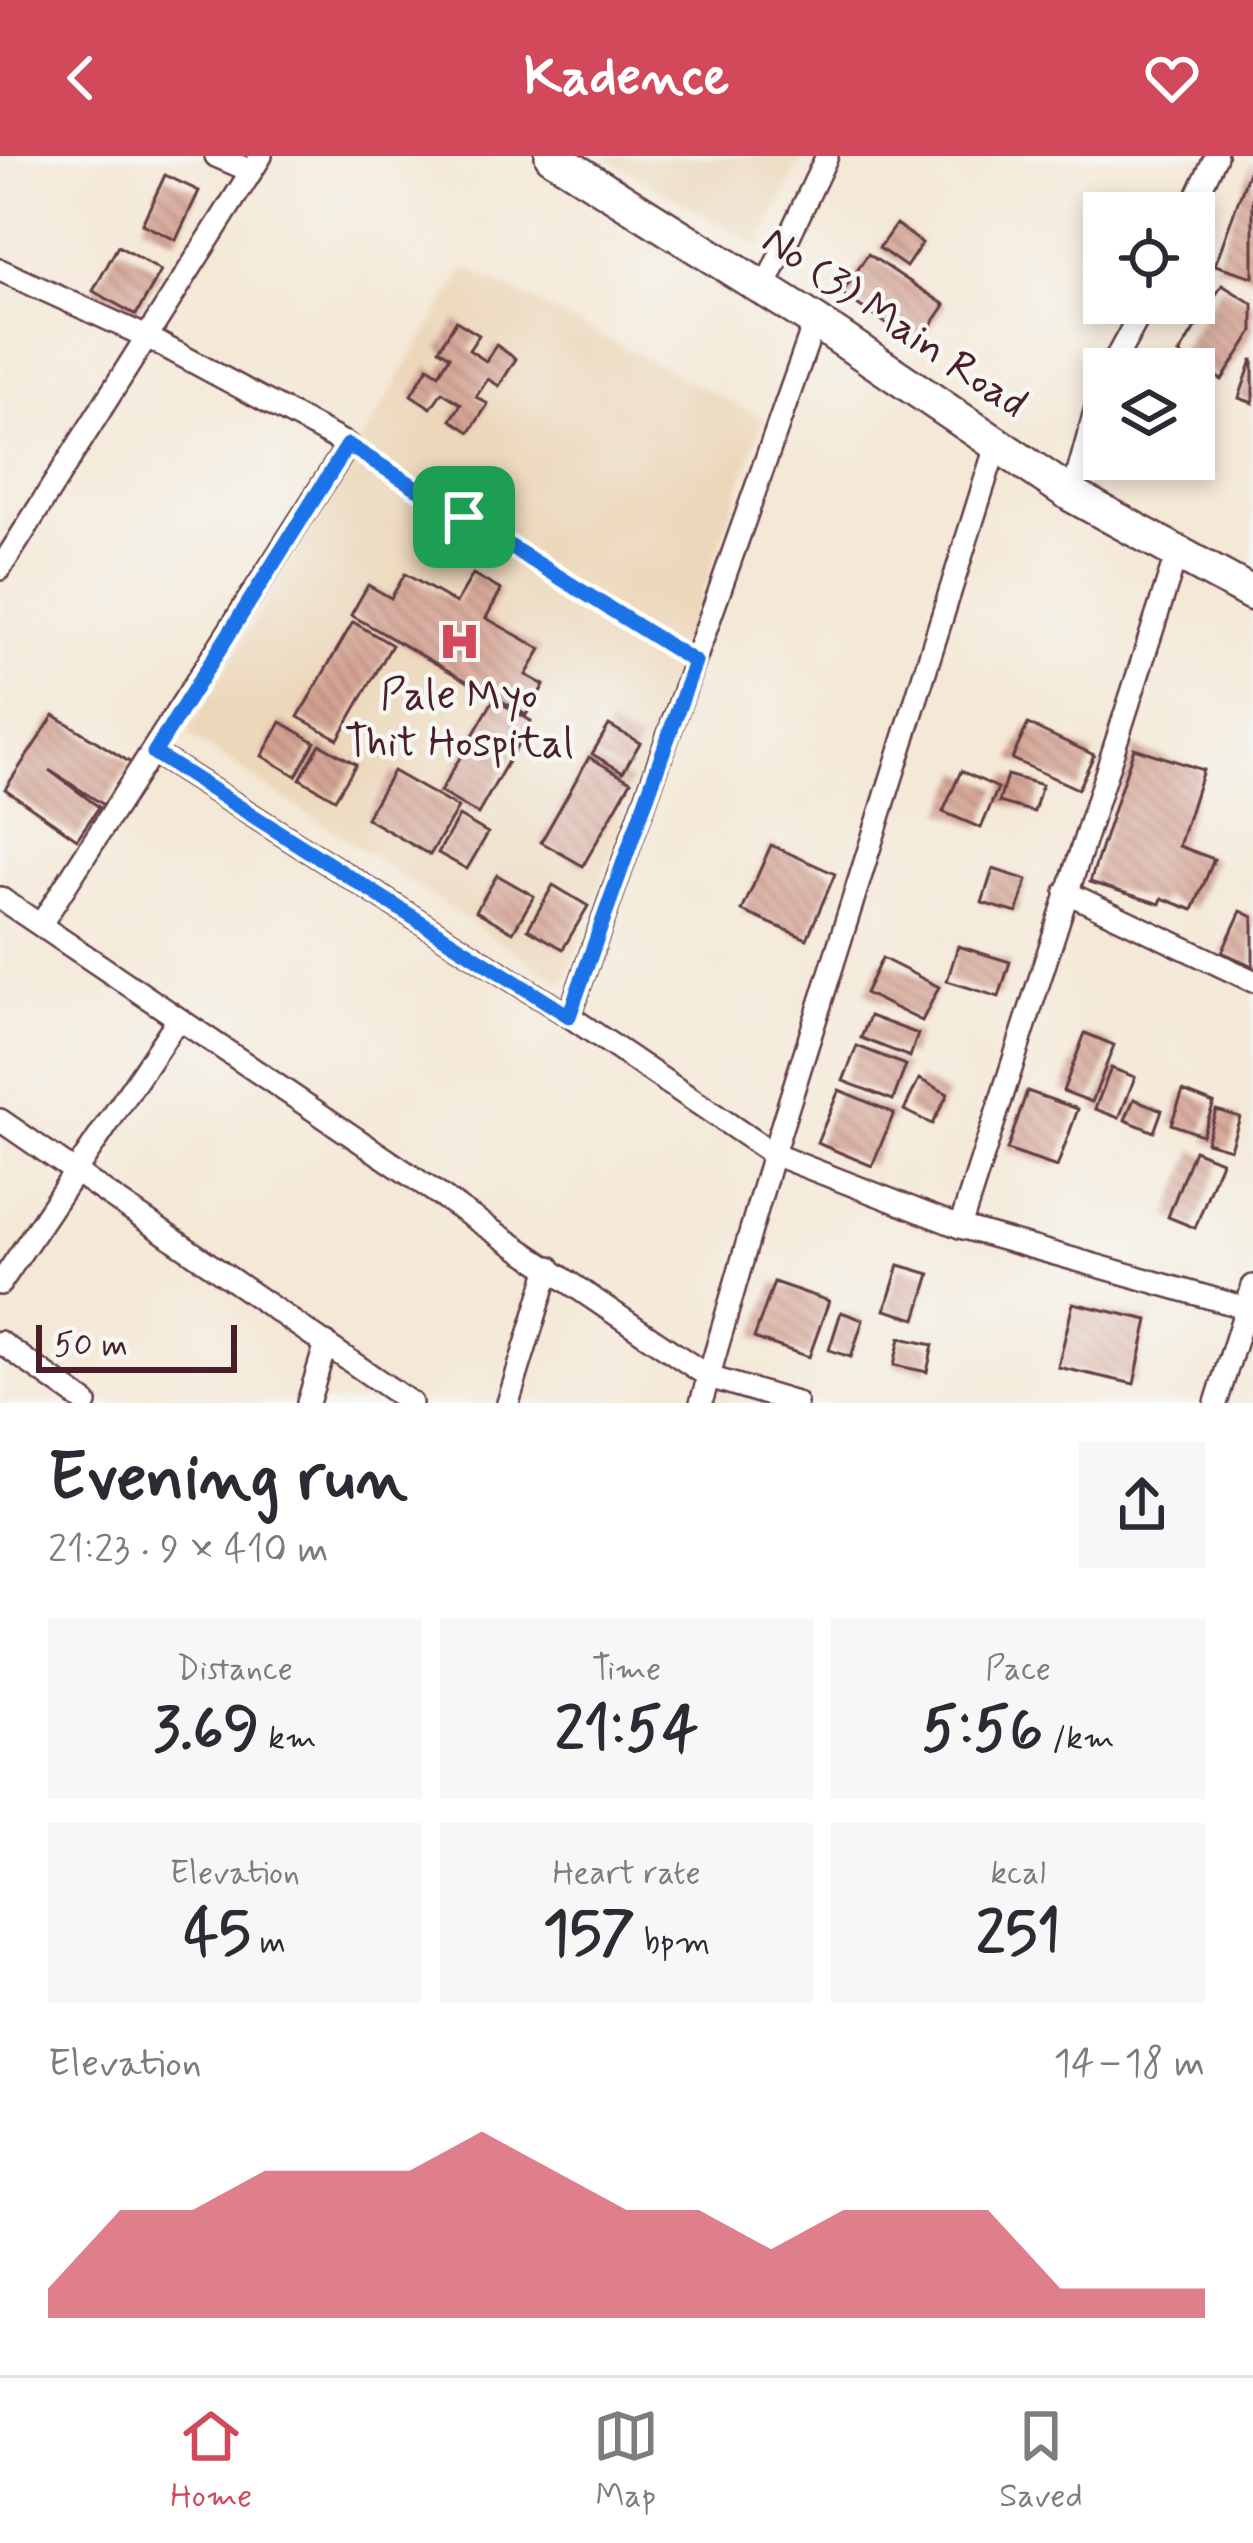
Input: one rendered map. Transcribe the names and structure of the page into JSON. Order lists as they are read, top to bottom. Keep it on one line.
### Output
{"streets":{"main road":["No (3) Main Road"]},"places":{"hospital":["Pale Myo Thit Hospital"]},"scale_bar":"50 m","page":{"header":"Kadence","scale":"50 m","heading":["Evening run","21:23 · 9 × 410 m"],"stats":[["Distance","3.69 km"],["Time","21:54"],["Pace","5:56 /km"],["Elevation","45 m"],["Heart rate","157 bpm"],["kcal","251"]],"chart":["Elevation","14–18 m"],"tabs":["Home","Map","Saved"]}}
